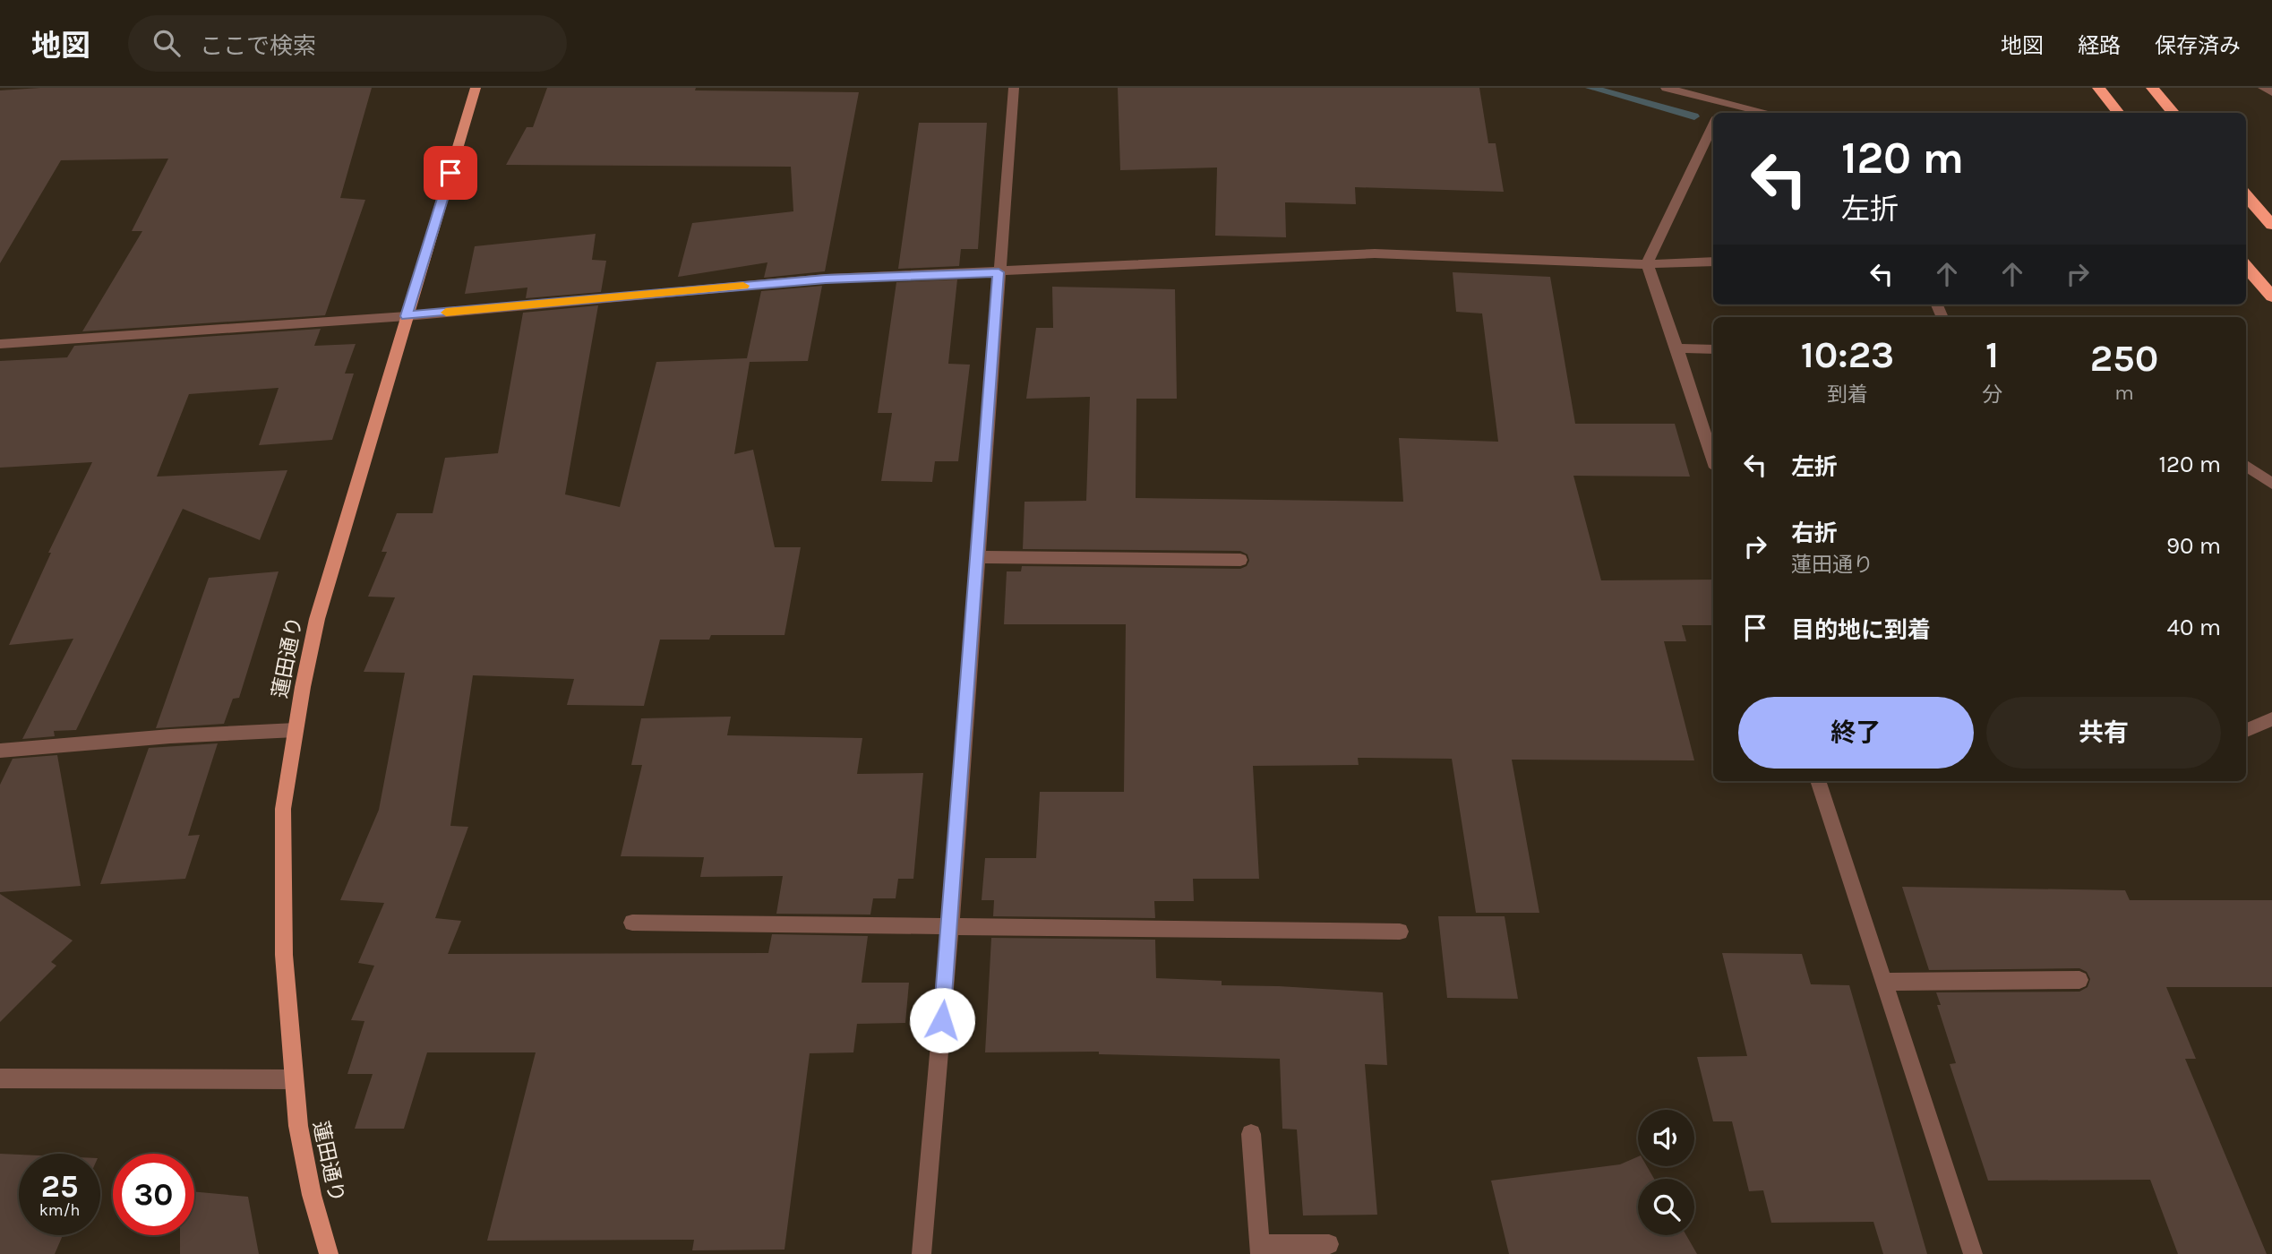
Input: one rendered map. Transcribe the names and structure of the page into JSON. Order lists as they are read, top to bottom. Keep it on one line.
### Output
{"streets":{"main road":["蓮田通り"]},"page":{"header":"地図","search":"ここで検索","nav":["地図","経路","保存済み"],"turn":["120 m","左折"],"eta":["10:23","到着","1","分","250","m"],"list":[{"name":"左折","value":"120 m"},{"name":"右折","note":"蓮田通り","value":"90 m"},{"name":"目的地に到着","value":"40 m"}],"buttons":["終了","共有"],"speed":"25 km/h","limit":"30"}}
